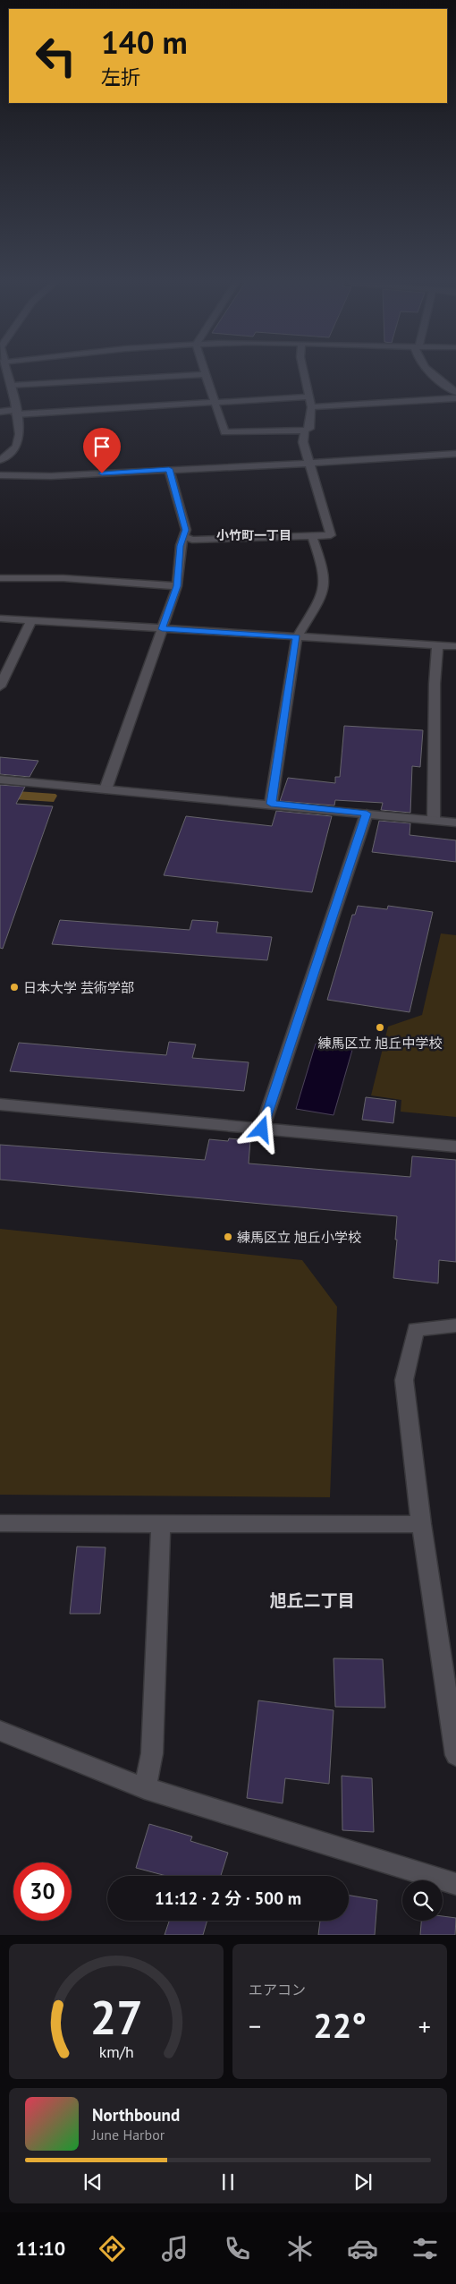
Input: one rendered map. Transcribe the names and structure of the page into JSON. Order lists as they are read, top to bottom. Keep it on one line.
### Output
{"districts":["小竹町一丁目","旭丘二丁目"],"places":["日本大学 芸術学部","練馬区立 旭丘中学校","練馬区立 旭丘小学校"],"page":{"turn":["140 m","左折"],"limit":"30","trip":"11:12 · 2 分 · 500 m","tile":"エアコン","heat":["−","22°","+"],"song":["Northbound","June Harbor"],"tabs":"11:10","gauge":["27","km/h"]}}
